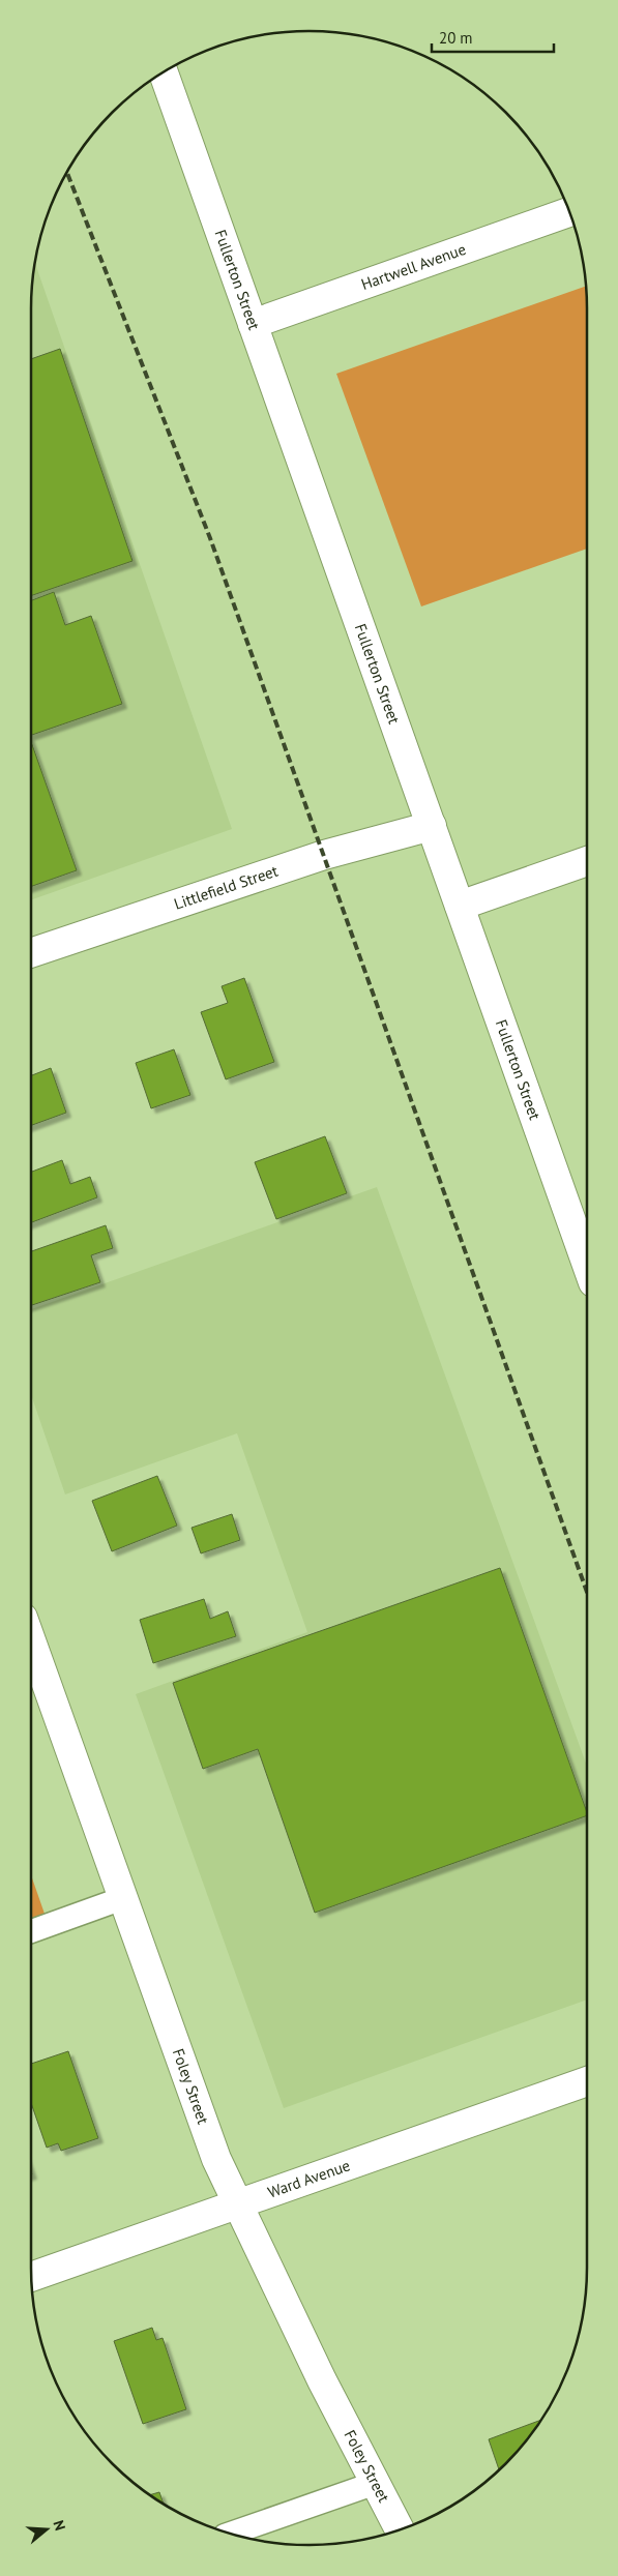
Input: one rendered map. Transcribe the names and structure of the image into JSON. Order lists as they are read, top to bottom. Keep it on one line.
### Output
{"streets":{"street":["Hartwell Avenue","Fullerton Street","Littlefield Street","Foley Street","Ward Avenue"]},"crossings":[["Hartwell Avenue","Fullerton Street"],["Fullerton Street","Littlefield Street"],["Foley Street","Ward Avenue"]],"scale_bar":"20 m","north":"right"}
